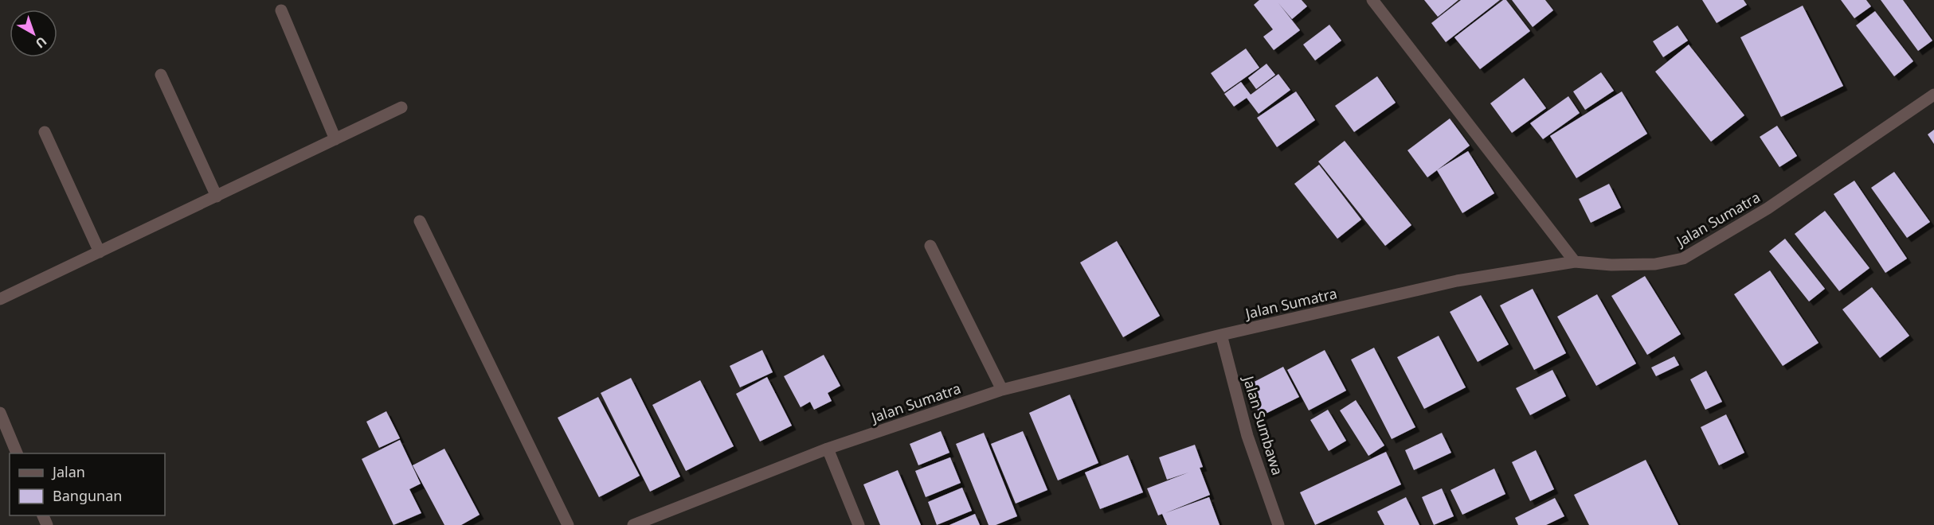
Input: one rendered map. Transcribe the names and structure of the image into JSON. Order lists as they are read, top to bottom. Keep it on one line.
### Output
{"streets":{"street":["Jalan Sumatra","Jalan Sumbawa"]},"crossings":[["Jalan Sumatra","Jalan Sumbawa"]],"legend":["Jalan","Bangunan"],"north":"bottom right"}
